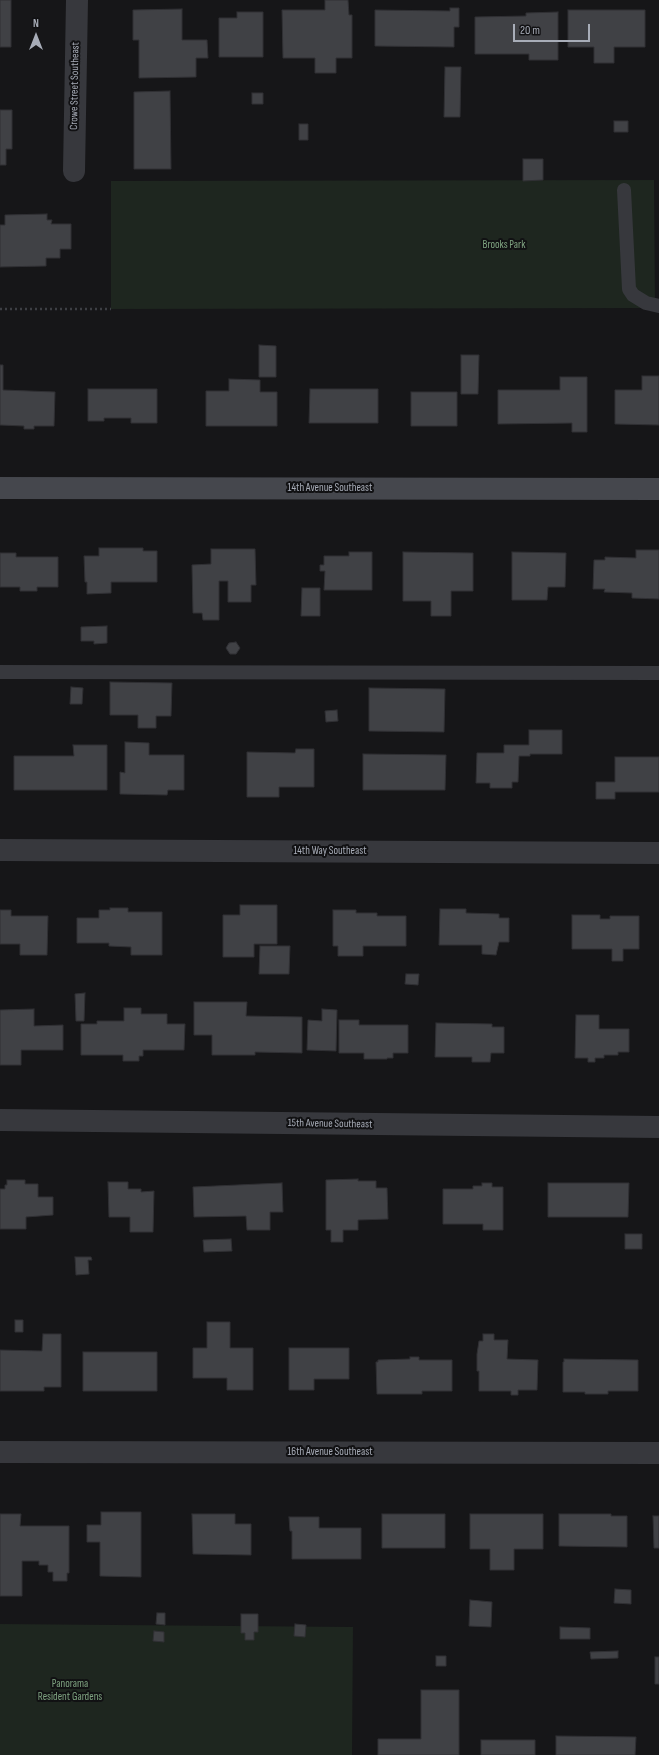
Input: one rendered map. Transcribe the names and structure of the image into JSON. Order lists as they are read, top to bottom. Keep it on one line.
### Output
{"streets":{"street":["Crowe Street Southeast","14th Avenue Southeast","14th Way Southeast","15th Avenue Southeast","16th Avenue Southeast"]},"parks":["Brooks Park","Panorama Resident Gardens"],"scale_bar":"20 m","north":"top"}
